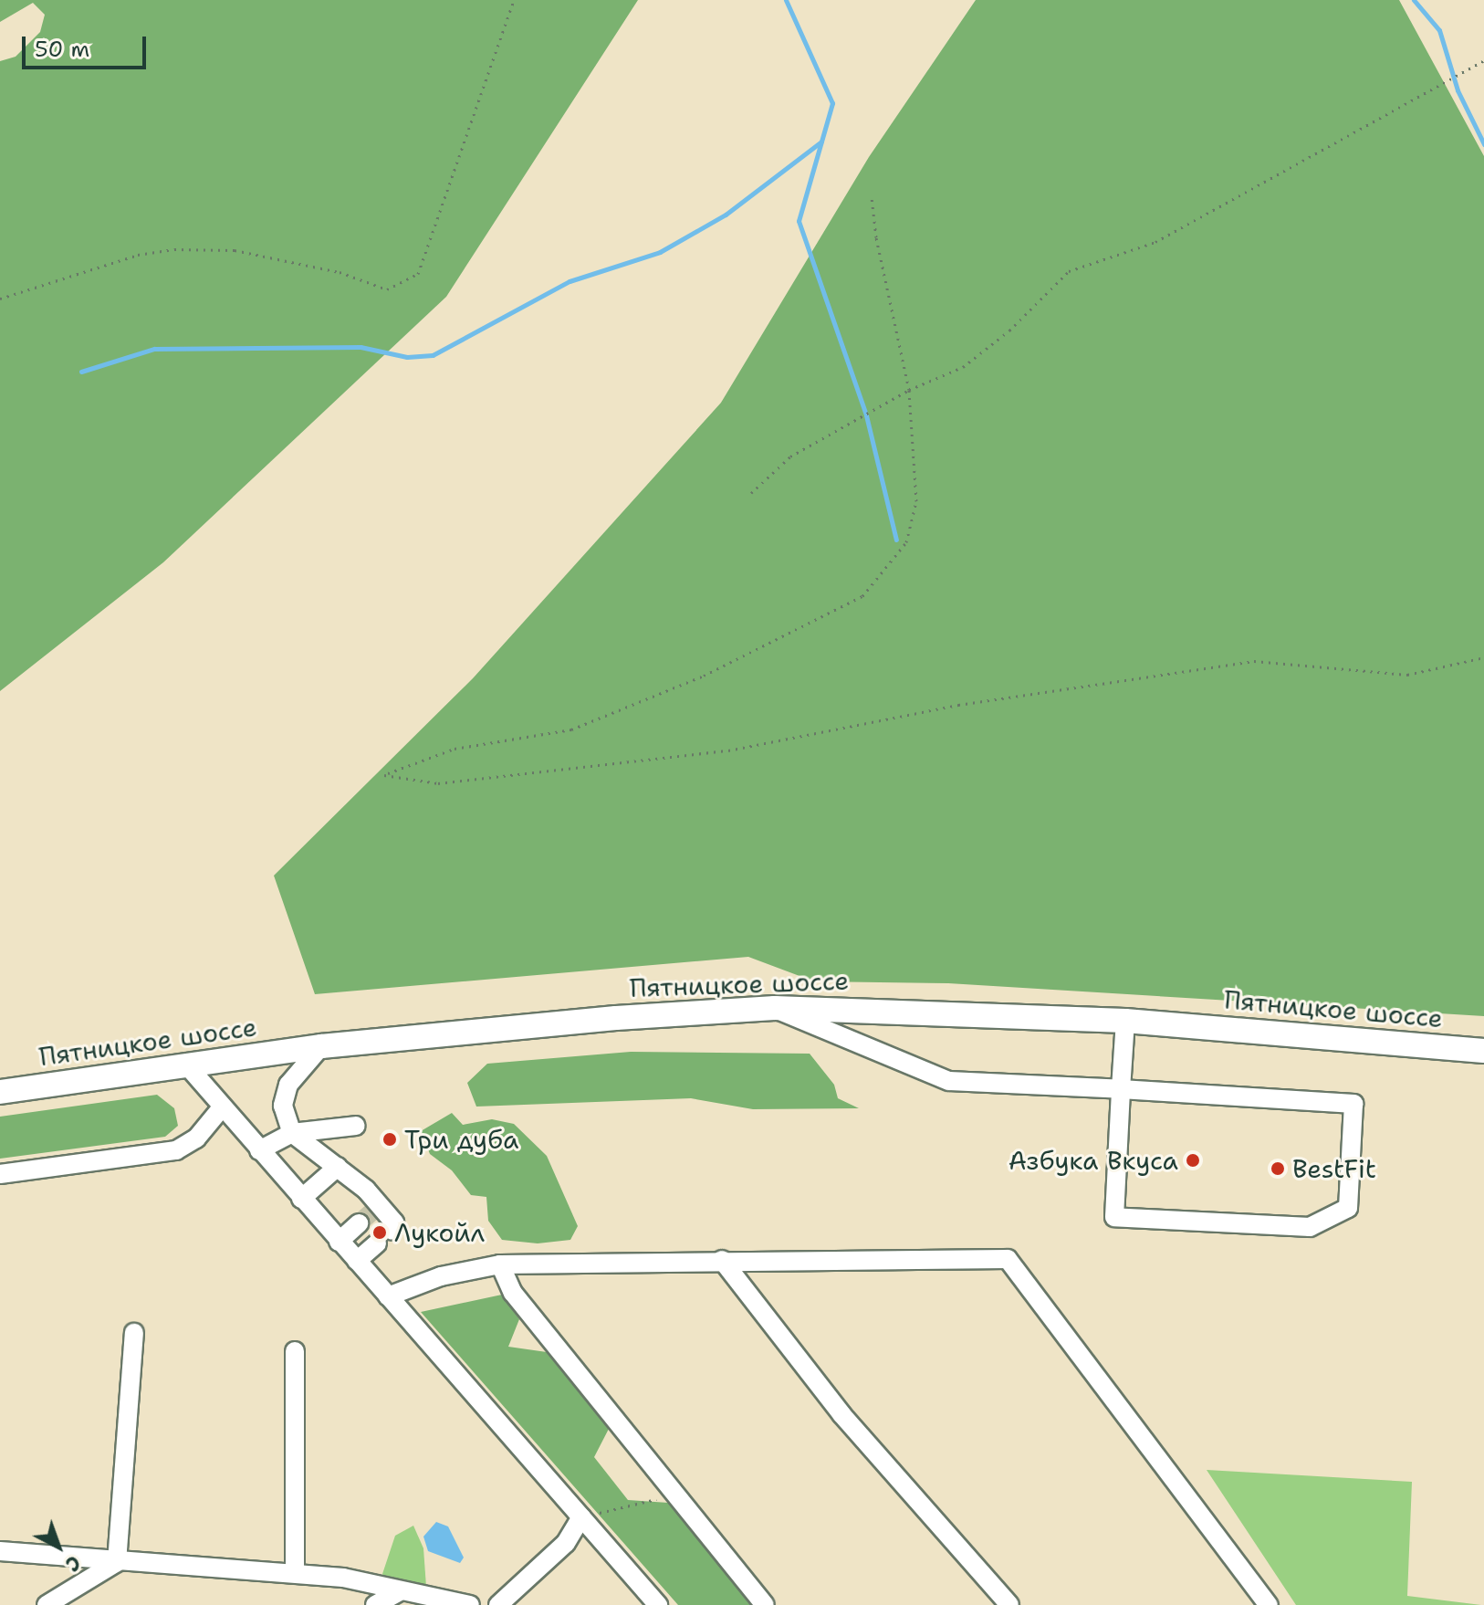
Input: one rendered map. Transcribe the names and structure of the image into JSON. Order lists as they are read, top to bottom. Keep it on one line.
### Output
{"streets":{"main road":["Пятницкое шоссе"]},"places":["Три дуба","Азбука Вкуса","BestFit","Лукойл"],"scale_bar":"50 m","north":"bottom right"}
